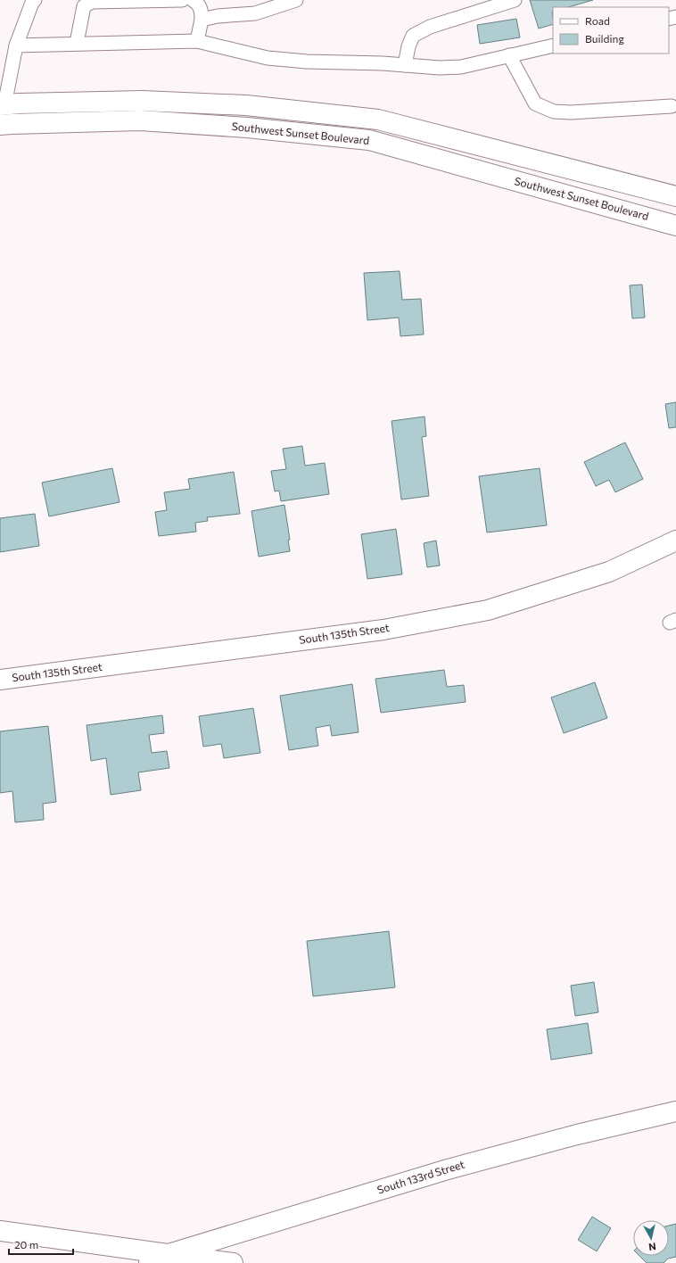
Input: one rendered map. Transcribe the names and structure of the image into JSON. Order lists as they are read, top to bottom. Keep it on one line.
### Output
{"streets":{"street":["Southwest Sunset Boulevard","South 135th Street","South 133rd Street"]},"legend":["Road","Building"],"scale_bar":"20 m","north":"bottom"}
